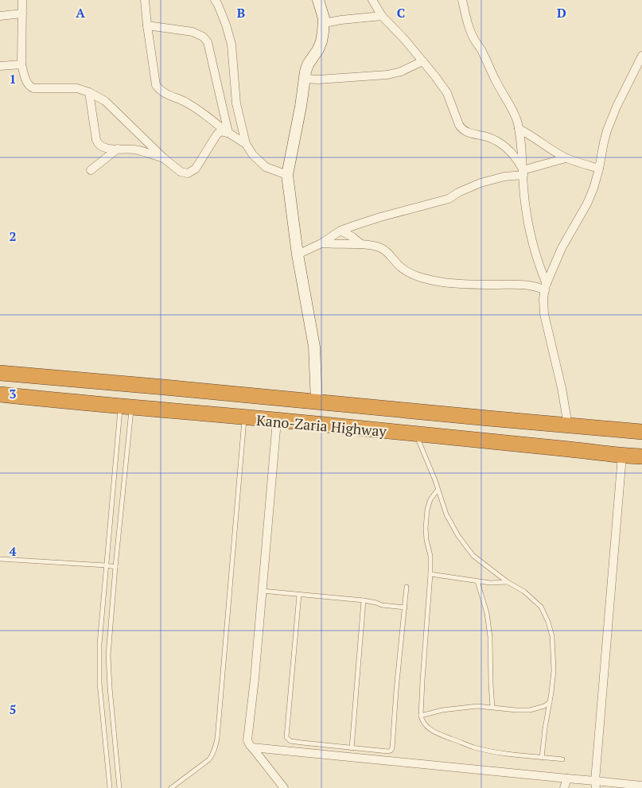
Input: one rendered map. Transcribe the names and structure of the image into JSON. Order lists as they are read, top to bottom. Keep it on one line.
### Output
{"streets":{"highway":["Kano-Zaria Highway"]},"grid":{"columns":["A","B","C","D"],"rows":["1","2","3","4","5"]}}
